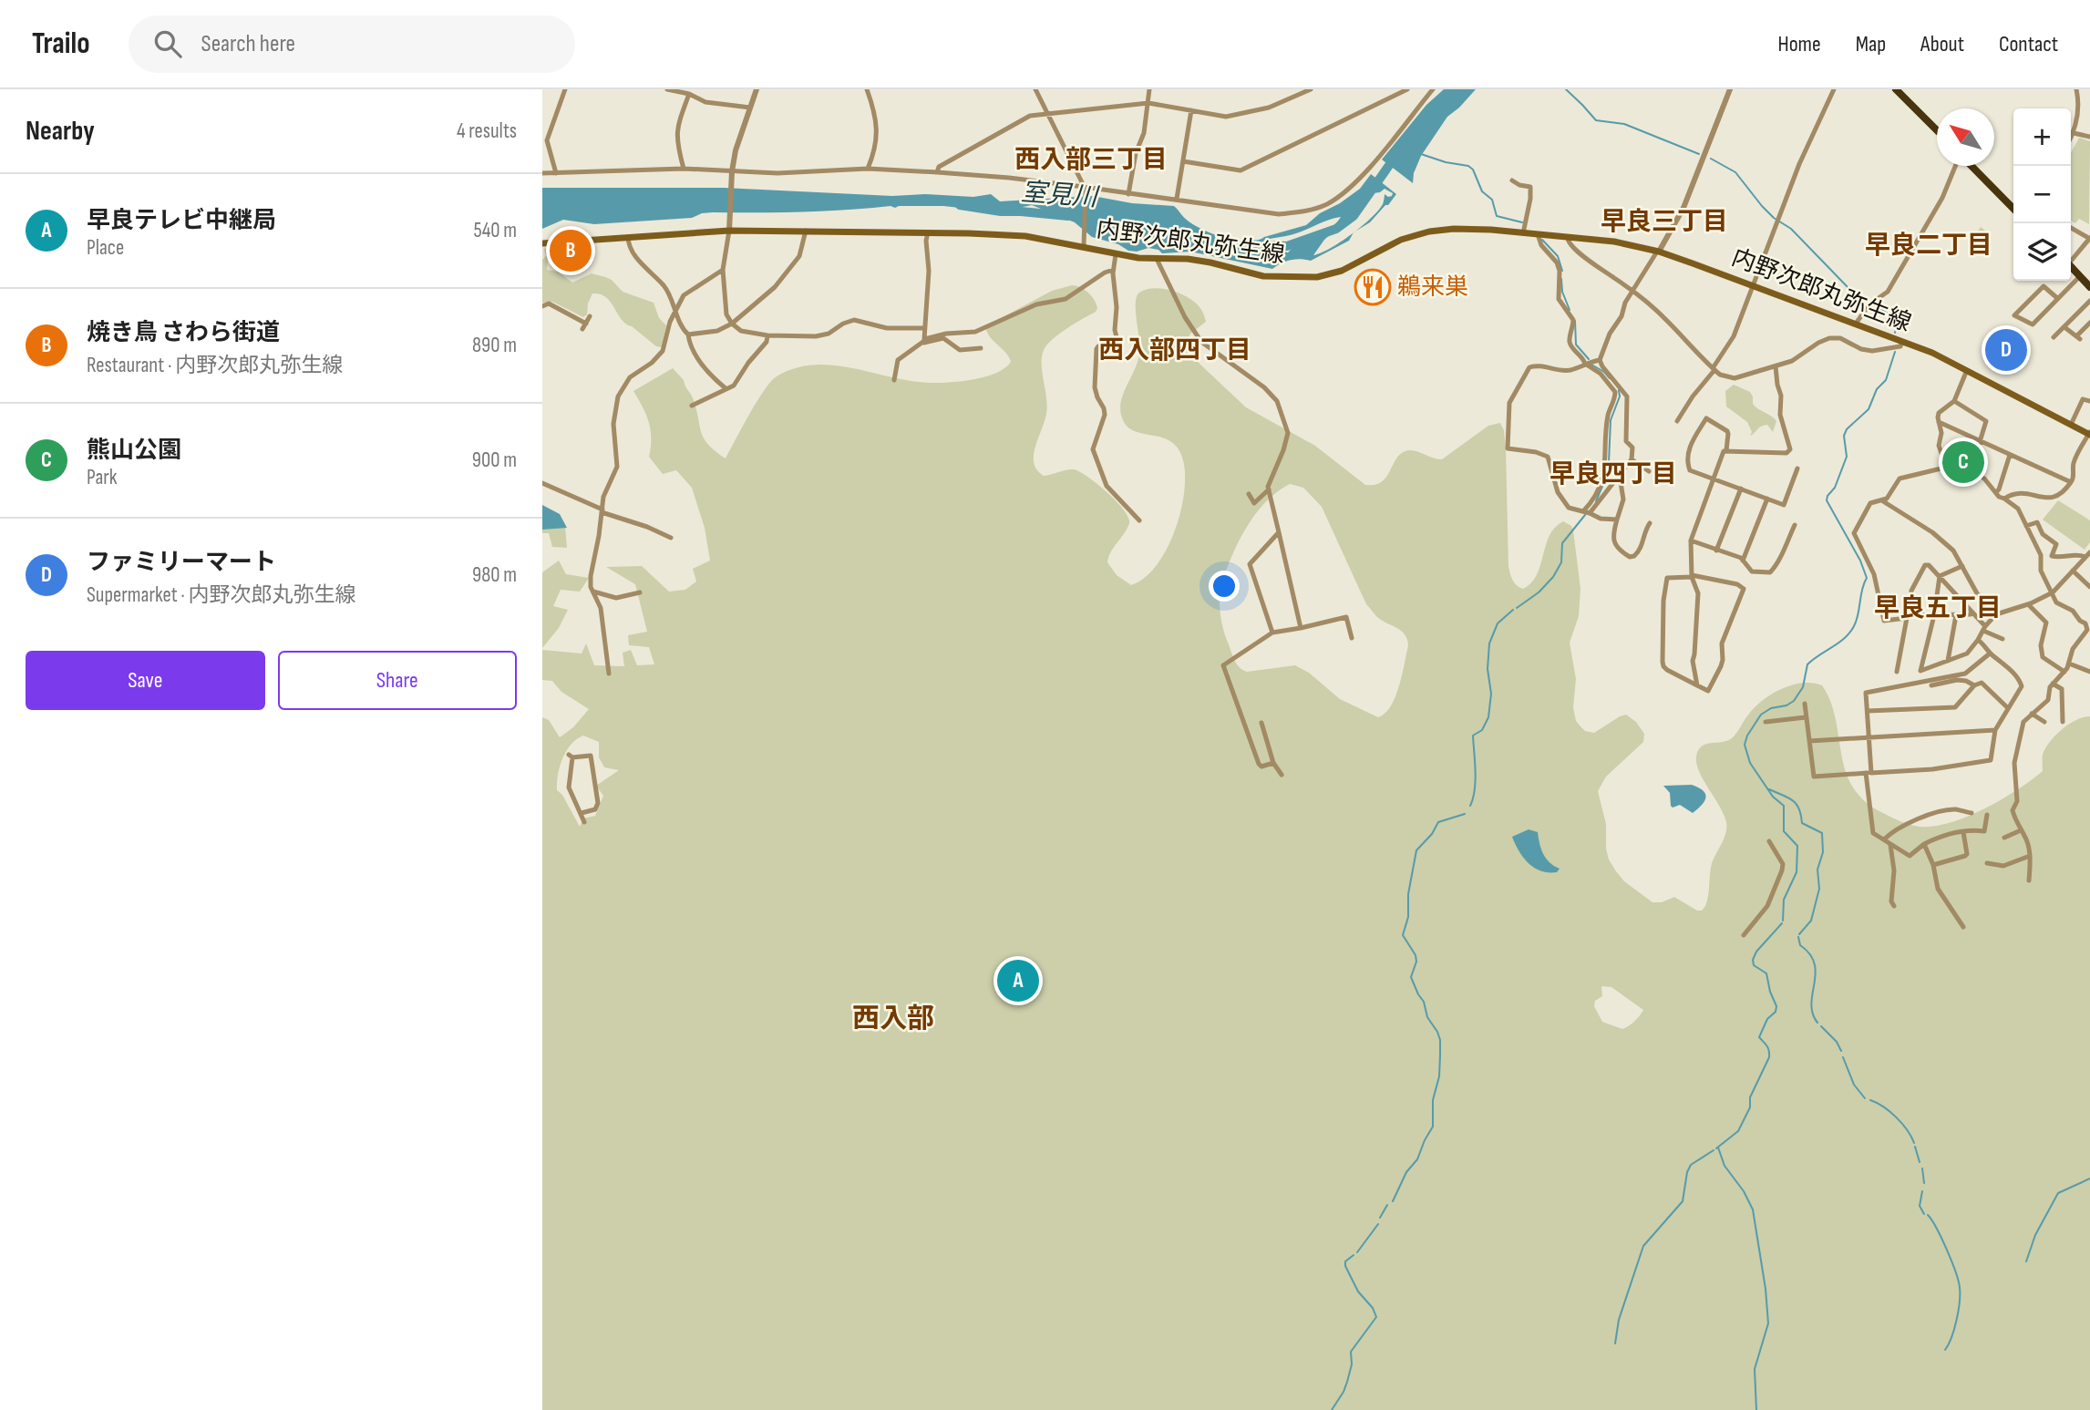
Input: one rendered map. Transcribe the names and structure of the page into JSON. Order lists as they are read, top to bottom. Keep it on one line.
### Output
{"streets":{"main road":["内野次郎丸弥生線"]},"districts":["西入部三丁目","早良三丁目","早良二丁目","西入部四丁目","早良四丁目","早良五丁目","西入部"],"water":["室見川"],"places":{"restaurant":["鵜来巣"]},"north":"top left","page":{"header":"Trailo","search":"Search here","nav":["Home","Map","About","Contact"],"heading":["Nearby","4 results"],"map_buttons":["+","−"],"list":[{"mark":"A","name":"早良テレビ中継局","note":"Place","value":"540 m"},{"mark":"B","name":"焼き鳥 さわら街道","note":"Restaurant · 内野次郎丸弥生線","value":"890 m"},{"mark":"C","name":"熊山公園","note":"Park","value":"900 m"},{"mark":"D","name":"ファミリーマート","note":"Supermarket · 内野次郎丸弥生線","value":"980 m"}],"pins":["B","D","C","A"],"buttons":["Save","Share"]}}
